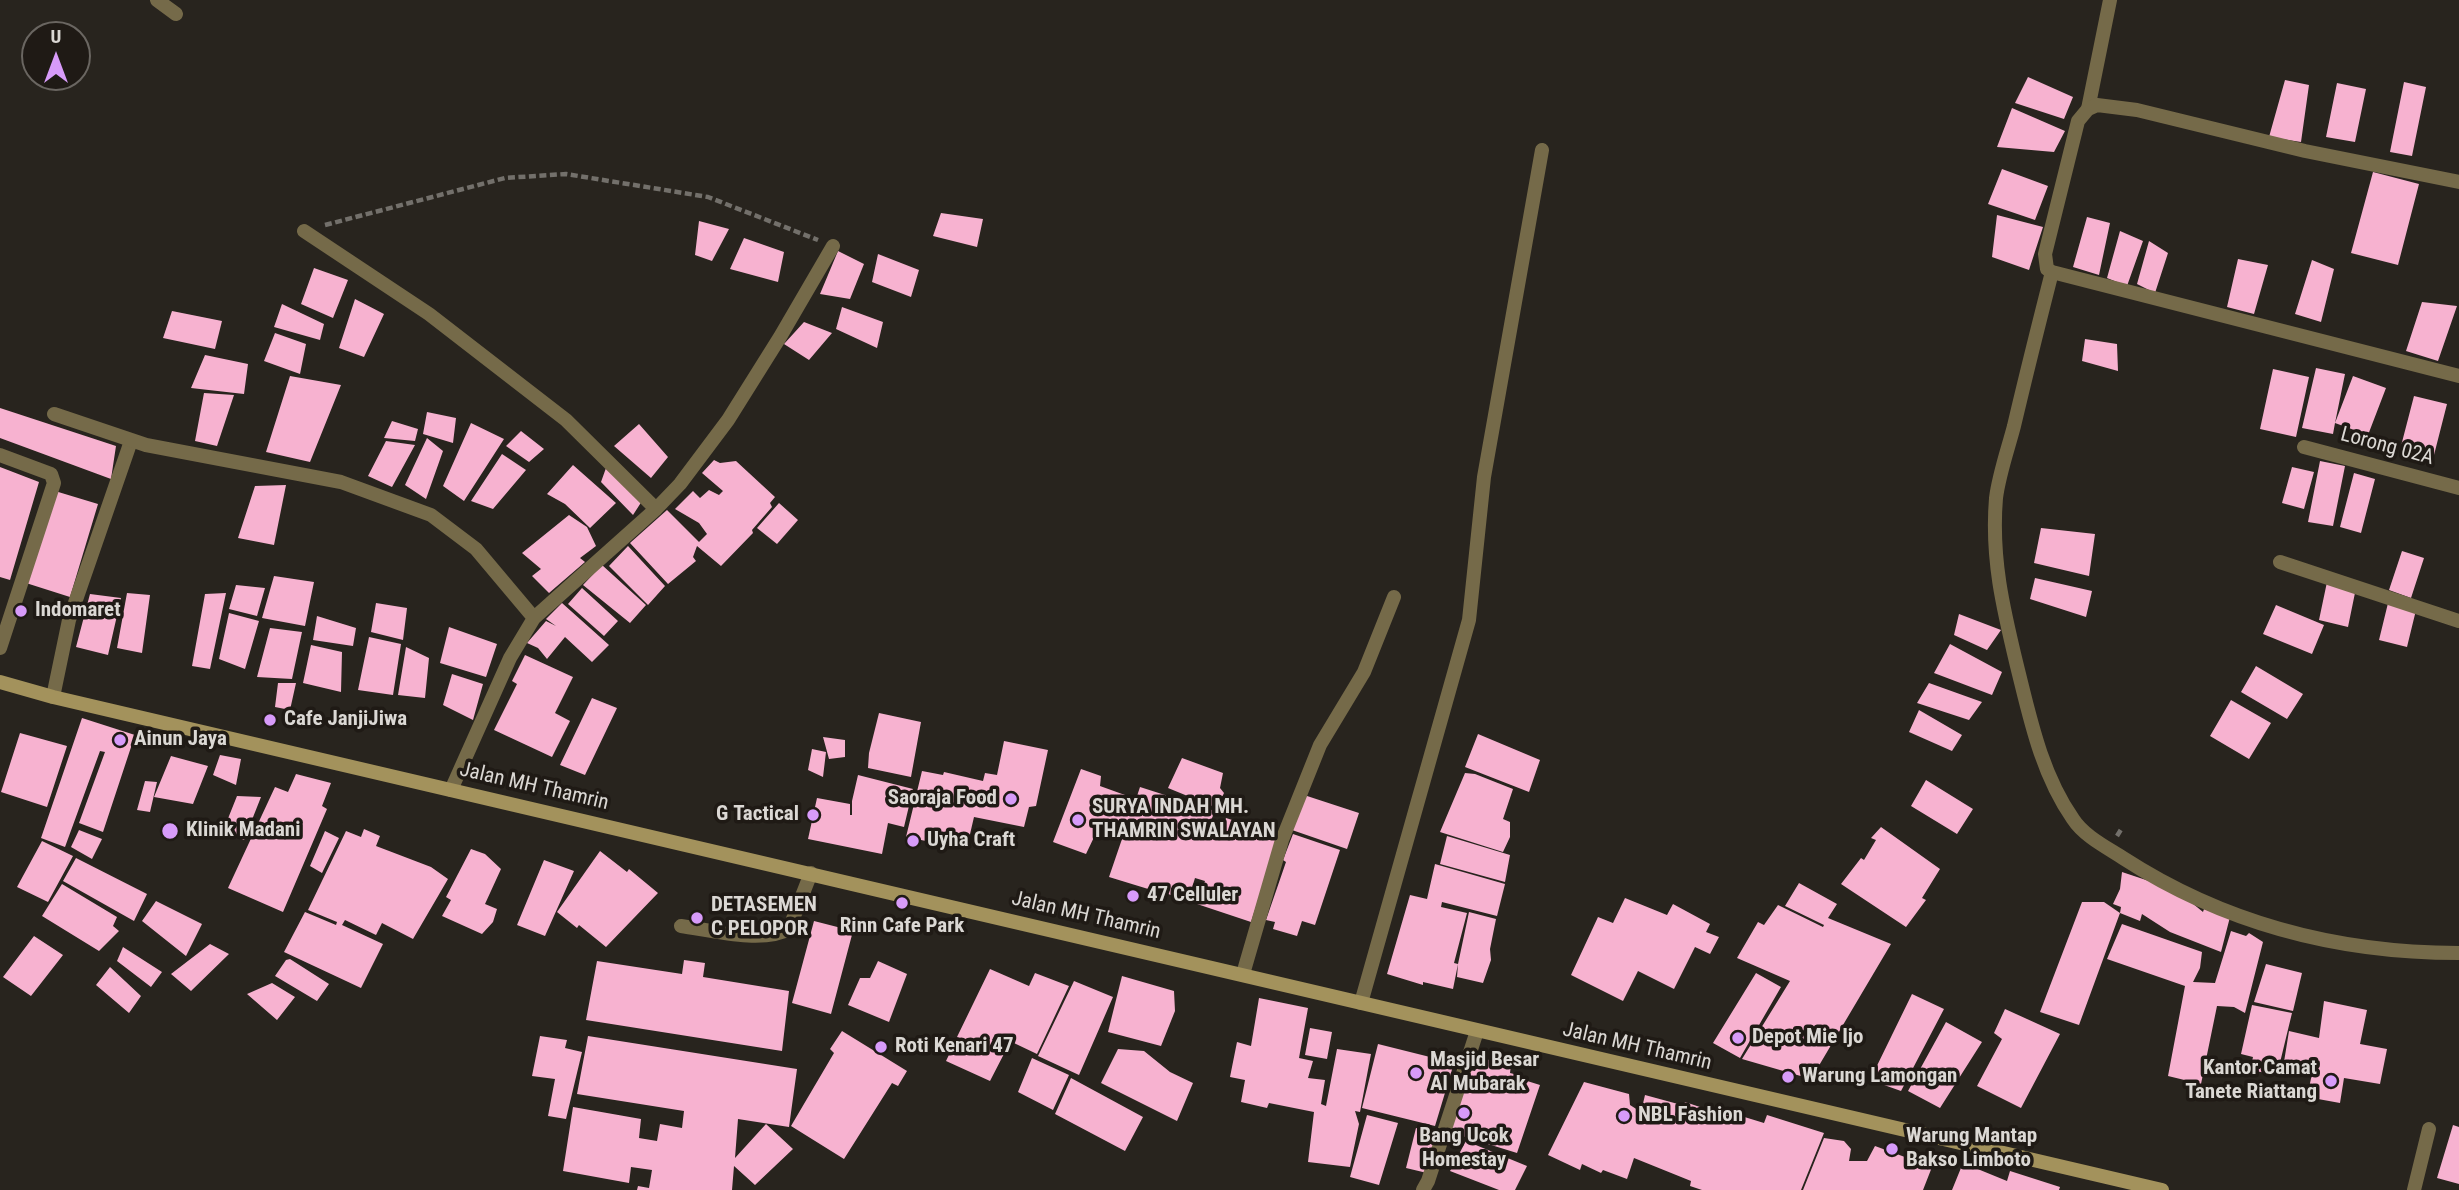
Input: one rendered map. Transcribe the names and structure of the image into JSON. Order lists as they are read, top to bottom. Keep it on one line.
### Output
{"streets":{"main road":["Jalan MH Thamrin"],"street":["Lorong 02A"]},"places":["Indomaret","Cafe JanjiJiwa","Ainun Jaya","Saoraja Food","G Tactical","SURYA INDAH MH. THAMRIN SWALAYAN","Klinik Madani","Uyha Craft","47 Celluler","Rinn Cafe Park","DETASEMEN C PELOPOR","Depot Mie Ijo","Roti Kenari 47","Masjid Besar Al Mubarak","Warung Lamongan","Kantor Camat Tanete Riattang","Bang Ucok Homestay","NBL Fashion","Warung Mantap Bakso Limboto"],"north":"top"}
